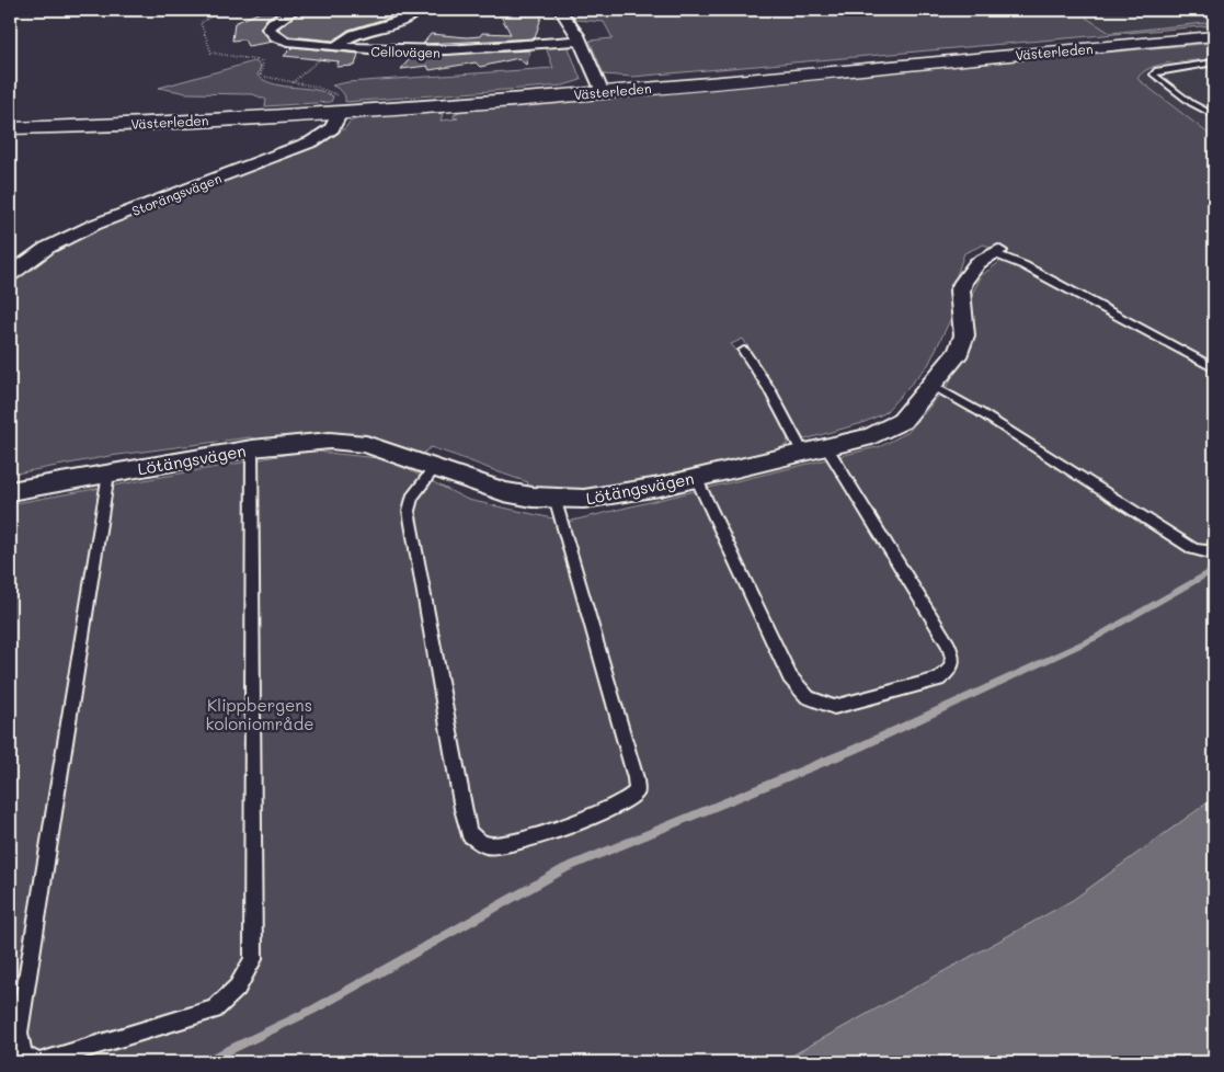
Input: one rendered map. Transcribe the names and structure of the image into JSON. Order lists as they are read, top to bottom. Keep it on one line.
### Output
{"streets":{"main road":["Västerleden"],"street":["Cellovägen","Storängsvägen","Lötängsvägen"]},"crossings":[["Västerleden","Storängsvägen"]],"parks":["Klippbergens koloniområde"]}
